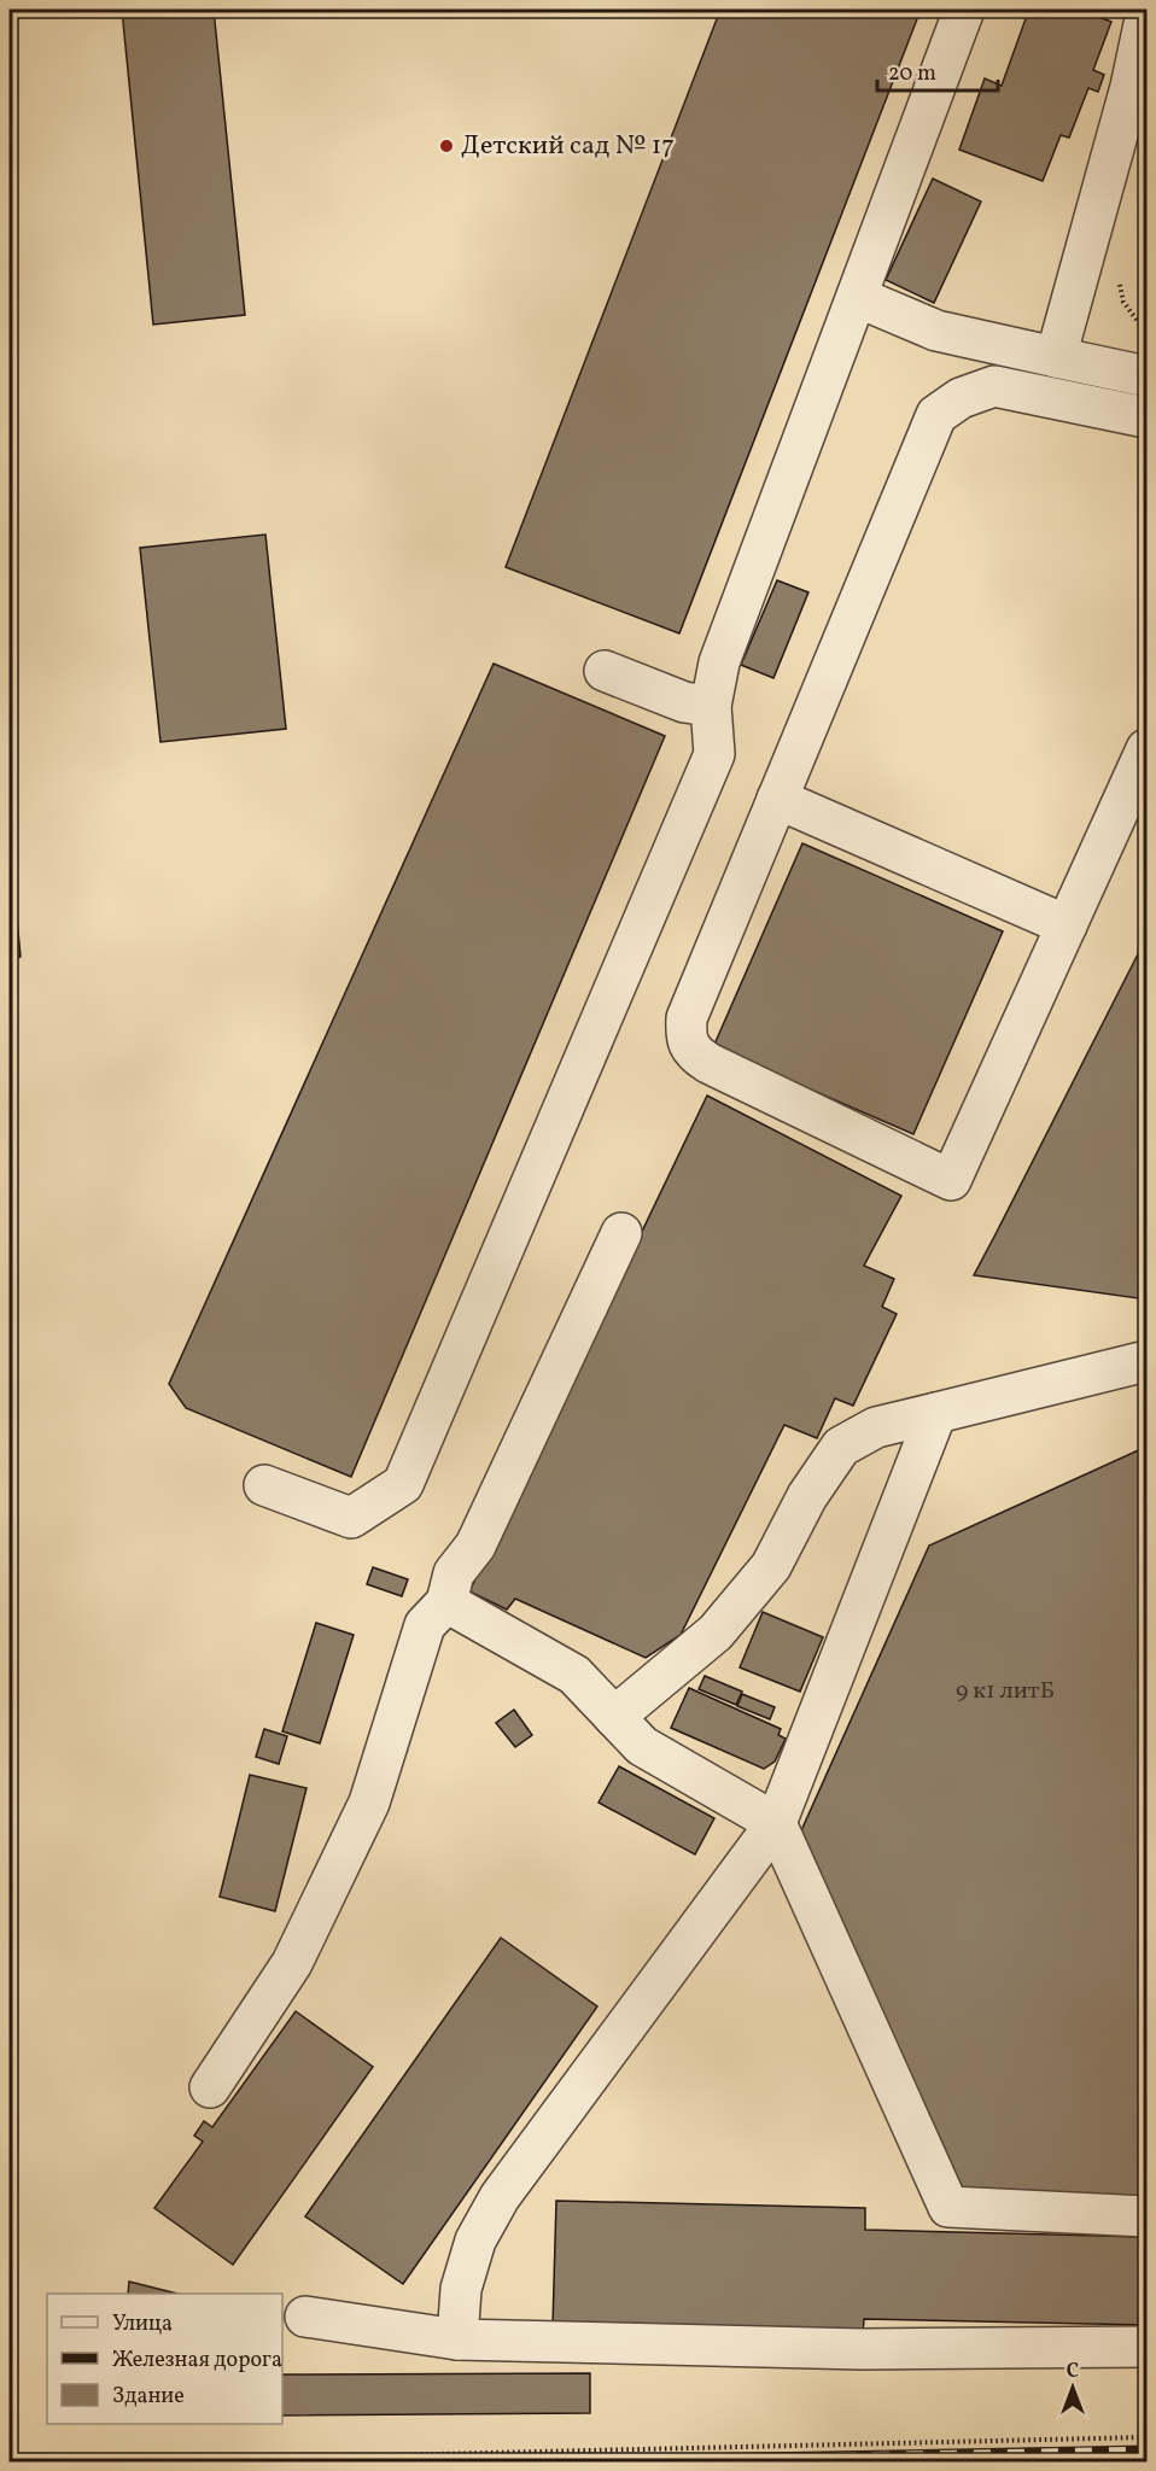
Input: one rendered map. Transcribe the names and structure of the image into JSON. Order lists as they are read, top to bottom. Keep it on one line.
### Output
{"places":["Детский сад № 17"],"house_numbers":["9 к1 литБ"],"legend":["Улица","Железная дорога","Здание"],"scale_bar":"20 m","north":"top"}
